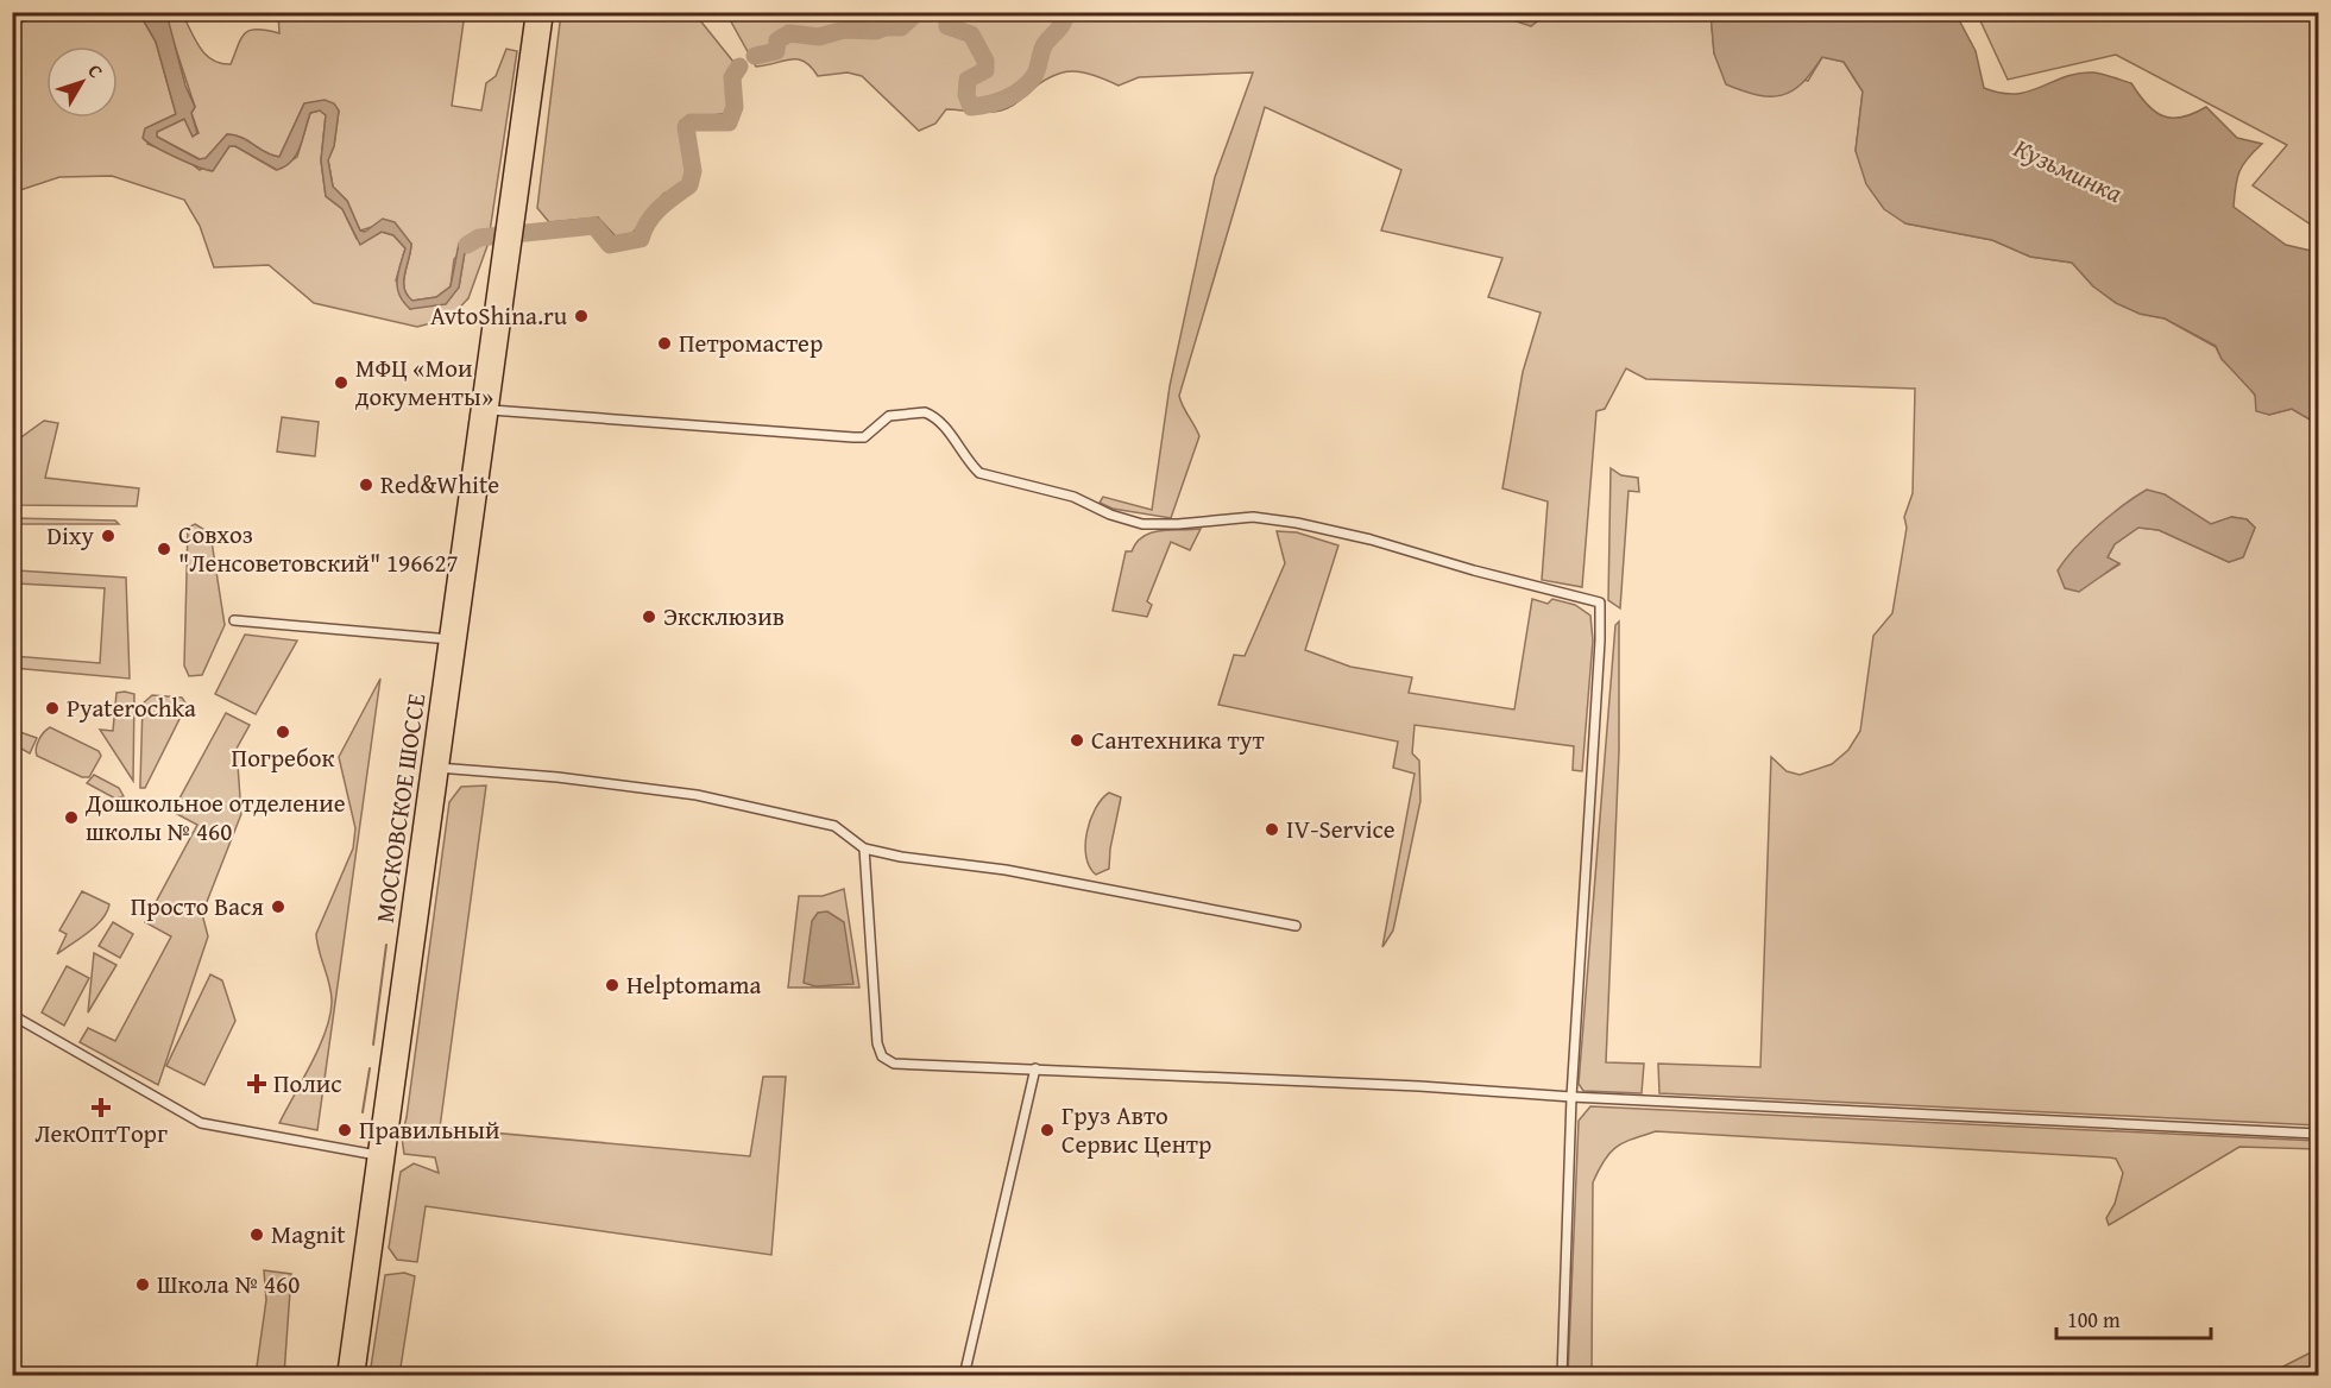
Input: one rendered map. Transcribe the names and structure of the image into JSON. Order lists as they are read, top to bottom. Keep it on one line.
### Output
{"streets":{"highway":["МОСКОВСКОЕ ШОССЕ"]},"water":["Кузьминка"],"places":{"other":["AvtoShina.ru","Петромастер","МФЦ «Мои документы»","Red&White","Dixy","Совхоз \"Ленсоветовский\" 196627","Эксклюзив","Pyaterochka","Погребок","Сантехника тут","Дошкольное отделение школы № 460","IV-Service","Просто Вася","Helptomama","Правильный","Груз Авто Сервис Центр","Magnit","Школа № 460"],"health":["Полис","ЛекОптТорг"]},"scale_bar":"100 m","north":"top right"}
